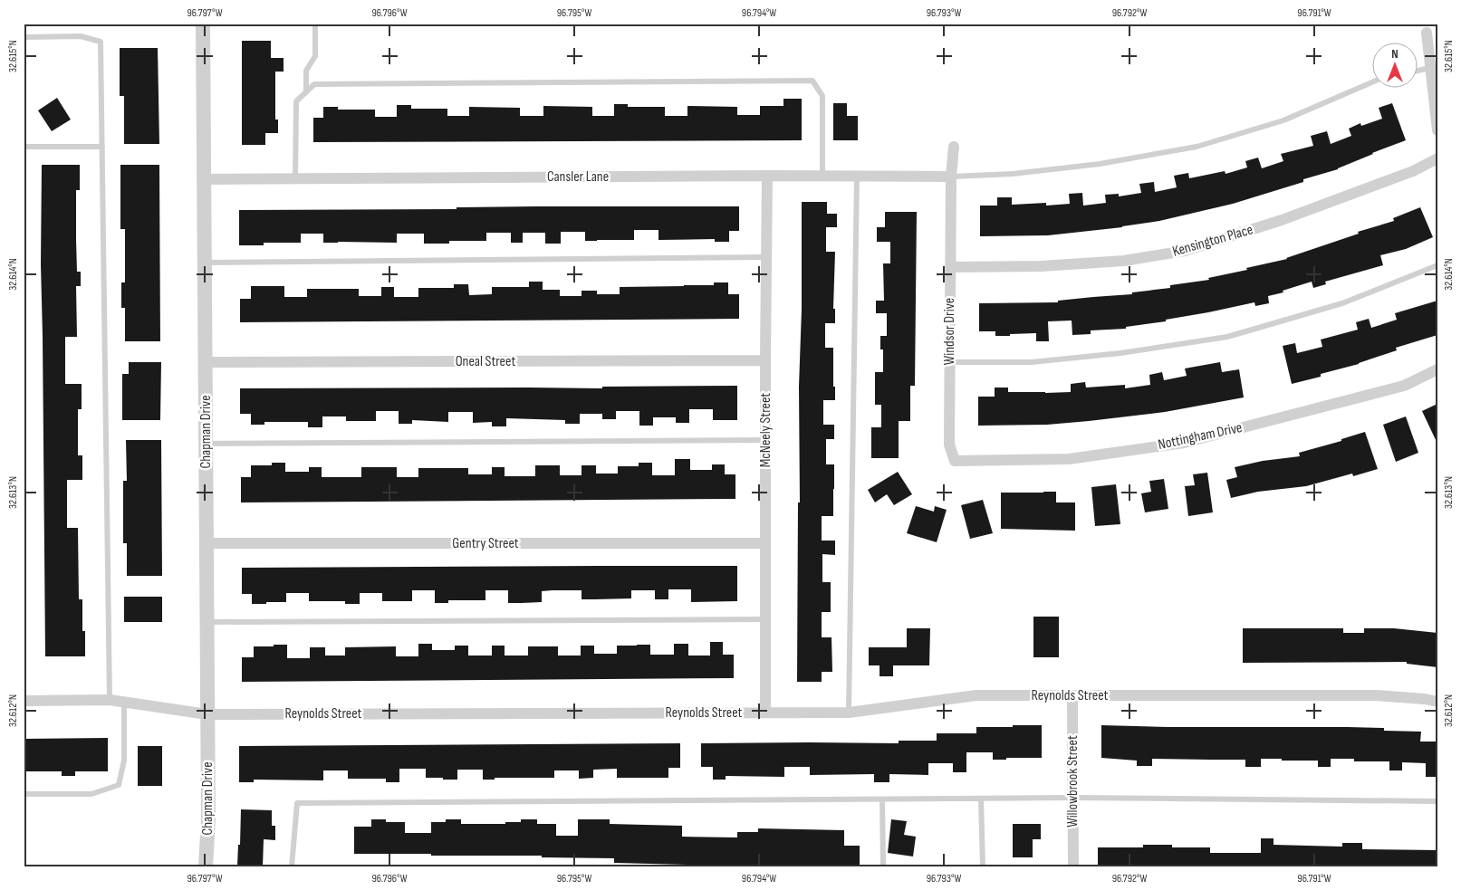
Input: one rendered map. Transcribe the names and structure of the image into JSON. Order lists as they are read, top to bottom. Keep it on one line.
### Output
{"streets":{"street":["Cansler Lane","Kensington Place","Windsor Drive","Oneal Street","McNeely Street","Chapman Drive","Nottingham Drive","Gentry Street","Reynolds Street","Willowbrook Street"]},"crossings":[["Cansler Lane","Windsor Drive"],["Cansler Lane","McNeely Street"],["Cansler Lane","Chapman Drive"],["Kensington Place","Windsor Drive"],["Windsor Drive","Nottingham Drive"],["Oneal Street","McNeely Street"],["Oneal Street","Chapman Drive"],["McNeely Street","Gentry Street"],["McNeely Street","Reynolds Street"],["Chapman Drive","Gentry Street"],["Chapman Drive","Reynolds Street"],["Reynolds Street","Willowbrook Street"]],"north":"top","coordinates":["96.797°W","96.796°W","96.795°W","96.794°W","96.793°W","96.792°W","96.791°W","32.615°N","32.614°N","32.613°N","32.612°N"]}
